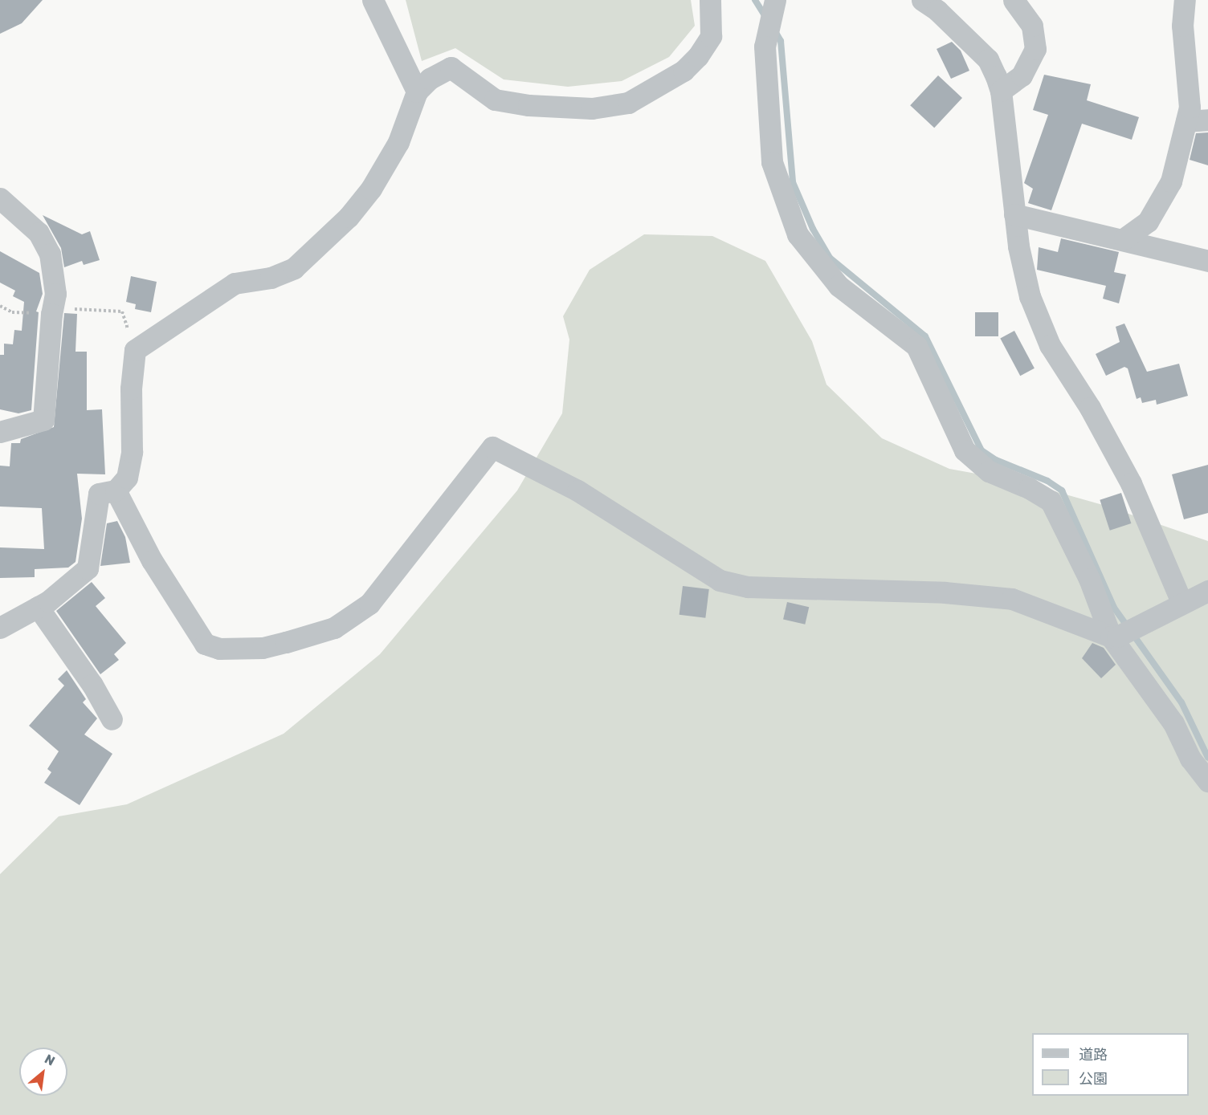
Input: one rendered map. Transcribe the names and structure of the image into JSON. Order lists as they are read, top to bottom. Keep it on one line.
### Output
{"legend":["道路","公園"],"north":"top right"}
